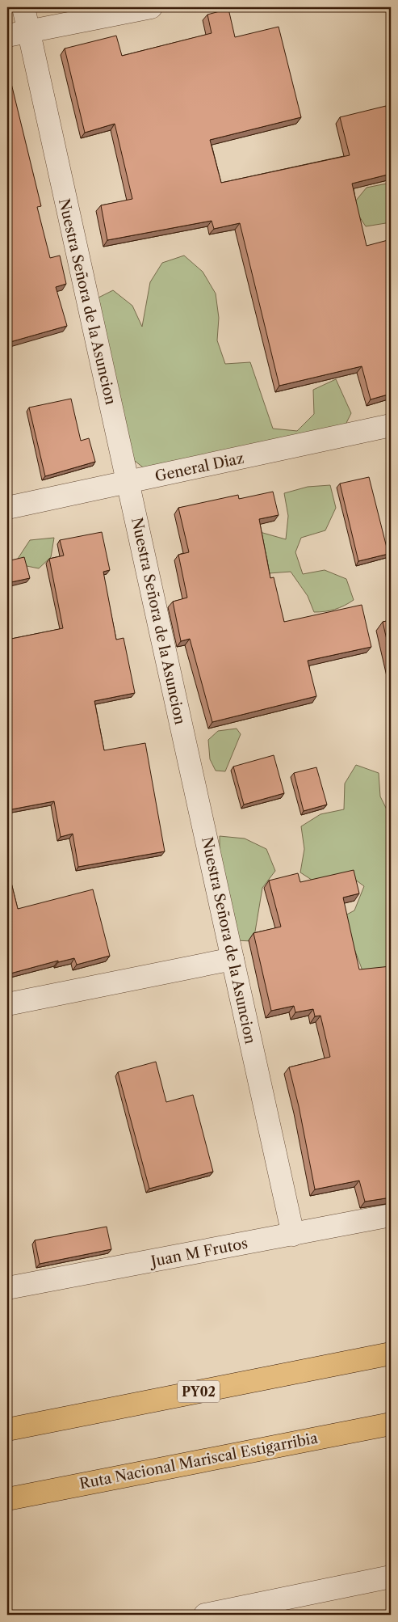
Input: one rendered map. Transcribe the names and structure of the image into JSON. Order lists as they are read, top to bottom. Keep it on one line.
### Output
{"streets":{"highway":["PY02","Ruta Nacional Mariscal Estigarribia"],"street":["Nuestra Señora de la Asuncion","General Diaz","Juan M Frutos"]},"crossings":[["Nuestra Señora de la Asuncion","General Diaz"],["Nuestra Señora de la Asuncion","Juan M Frutos"]]}
